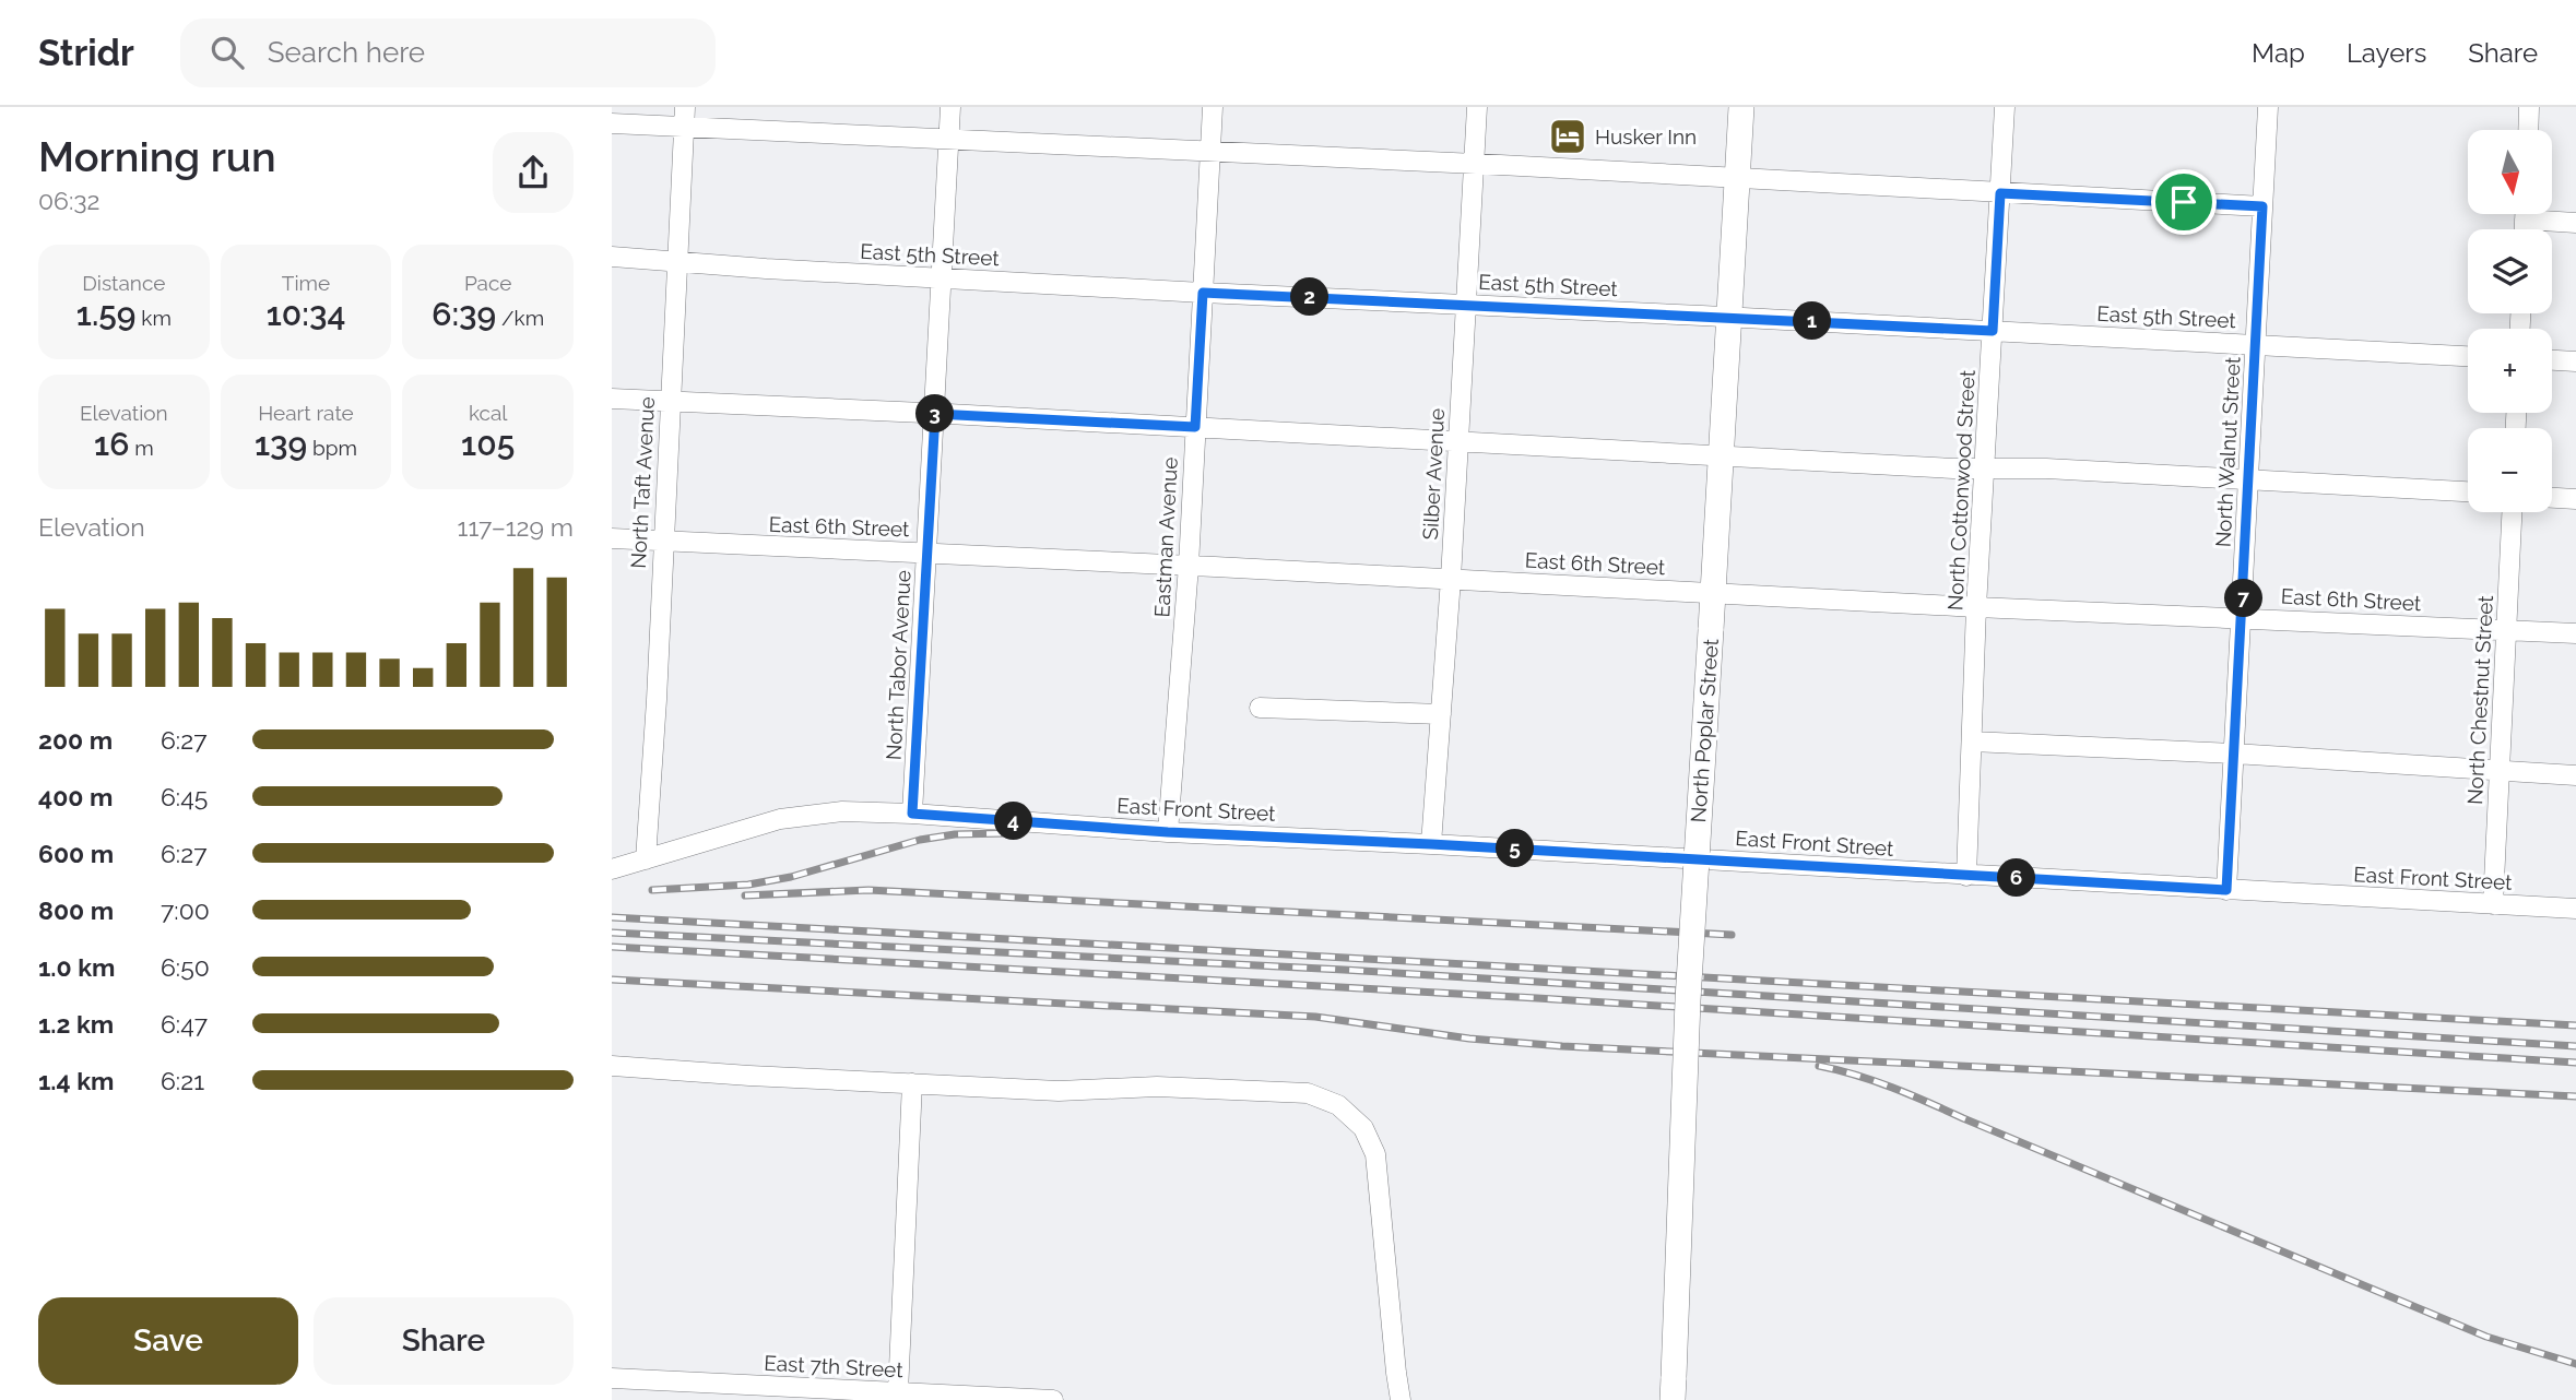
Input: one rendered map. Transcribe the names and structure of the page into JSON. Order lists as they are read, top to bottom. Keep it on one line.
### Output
{"streets":{"main road":["North Poplar Street"],"street":["East 5th Street","North Walnut Street","Silber Avenue","North Taft Avenue","North Cottonwood Street","East 6th Street","Eastman Avenue","North Tabor Avenue","North Chestnut Street","East Front Street","East 7th Street"]},"crossings":[["East 5th Street","North Walnut Street"],["East 5th Street","Silber Avenue"],["East 5th Street","North Taft Avenue"],["East 5th Street","North Cottonwood Street"],["East 5th Street","Eastman Avenue"],["East 5th Street","North Tabor Avenue"],["East 5th Street","North Poplar Street"],["North Walnut Street","East 6th Street"],["North Walnut Street","East Front Street"],["Silber Avenue","East 6th Street"],["Silber Avenue","East Front Street"],["North Taft Avenue","East 6th Street"],["North Taft Avenue","East Front Street"],["North Cottonwood Street","East 6th Street"],["North Cottonwood Street","East Front Street"],["East 6th Street","Eastman Avenue"],["East 6th Street","North Tabor Avenue"],["East 6th Street","North Chestnut Street"],["East 6th Street","North Poplar Street"],["Eastman Avenue","East Front Street"],["North Tabor Avenue","East Front Street"],["North Chestnut Street","East Front Street"]],"places":{"hotel":["Husker Inn"]},"north":"bottom","page":{"header":"Stridr","search":"Search here","nav":["Map","Layers","Share"],"heading":["Morning run","06:32"],"map_buttons":["+","−"],"stats":[["Distance","1.59 km"],["Time","10:34"],["Pace","6:39 /km"],["Elevation","16 m"],["Heart rate","139 bpm"],["kcal","105"]],"pins":["2","1","3","7","4","5","6"],"chart":["Elevation","117–129 m"],"list":[{"name":"200 m","note":"6:27"},{"name":"400 m","note":"6:45"},{"name":"600 m","note":"6:27"},{"name":"800 m","note":"7:00"},{"name":"1.0 km","note":"6:50"},{"name":"1.2 km","note":"6:47"},{"name":"1.4 km","note":"6:21"}],"buttons":["Save","Share"]}}
